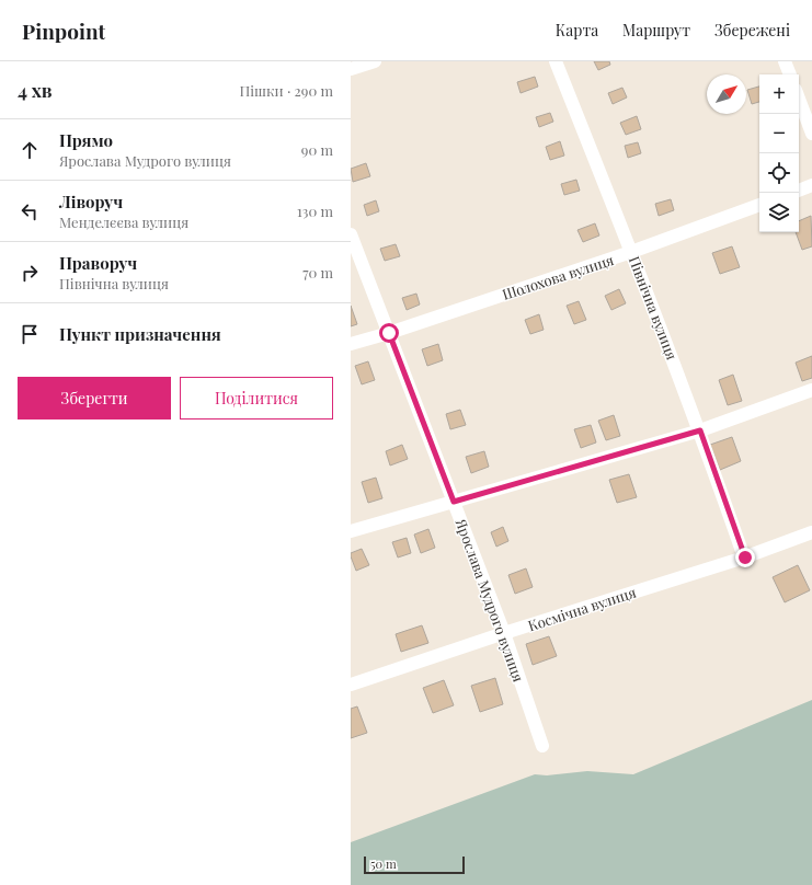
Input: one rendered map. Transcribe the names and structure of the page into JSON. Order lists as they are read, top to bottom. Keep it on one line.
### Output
{"streets":{"street":["Шолохова вулиця","Північна вулиця","Ярослава Мудрого вулиця","Космічна вулиця"]},"crossings":[["Шолохова вулиця","Північна вулиця"],["Шолохова вулиця","Ярослава Мудрого вулиця"],["Північна вулиця","Космічна вулиця"],["Ярослава Мудрого вулиця","Космічна вулиця"]],"scale_bar":"50 m","north":"top right","page":{"header":"Pinpoint","nav":["Карта","Маршрут","Збережені"],"heading":["4 хв","Пішки · 290 m"],"map_buttons":["+","−"],"list":[["Прямо","Ярослава Мудрого вулиця","90 m"],["Ліворуч","Менделєєва вулиця","130 m"],["Праворуч","Північна вулиця","70 m"],"Пункт призначення"],"buttons":["Зберегти","Поділитися"],"scale":"50 m"}}
